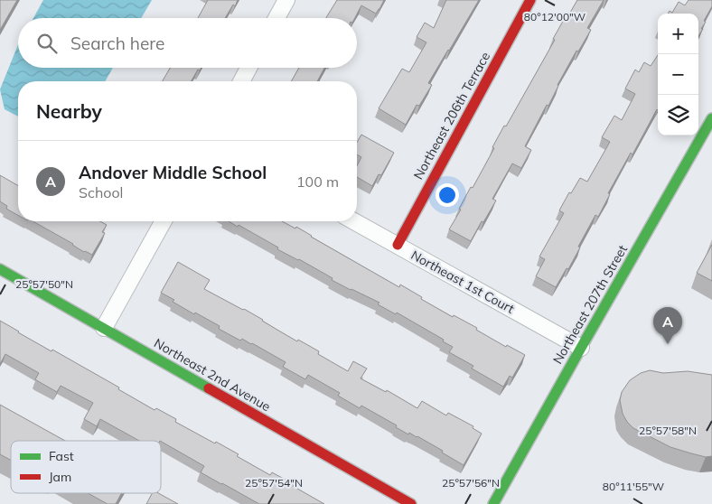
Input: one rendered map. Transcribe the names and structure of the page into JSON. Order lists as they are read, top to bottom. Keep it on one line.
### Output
{"streets":{"street":["Northeast 206th Terrace","Northeast 1st Court","Northeast 207th Street","Northeast 2nd Avenue"]},"crossings":[["Northeast 206th Terrace","Northeast 1st Court"],["Northeast 1st Court","Northeast 207th Street"]],"legend":["Fast","Jam"],"page":{"map_buttons":["+","−"],"search":"Search here","heading":"Nearby","list":[{"mark":"A","name":"Andover Middle School","note":"School","value":"100 m"}],"pins":"A"},"coordinates":["80°12'00\"W","25°57'50\"N","25°57'58\"N","25°57'54\"N","25°57'56\"N","80°11'55\"W"]}
